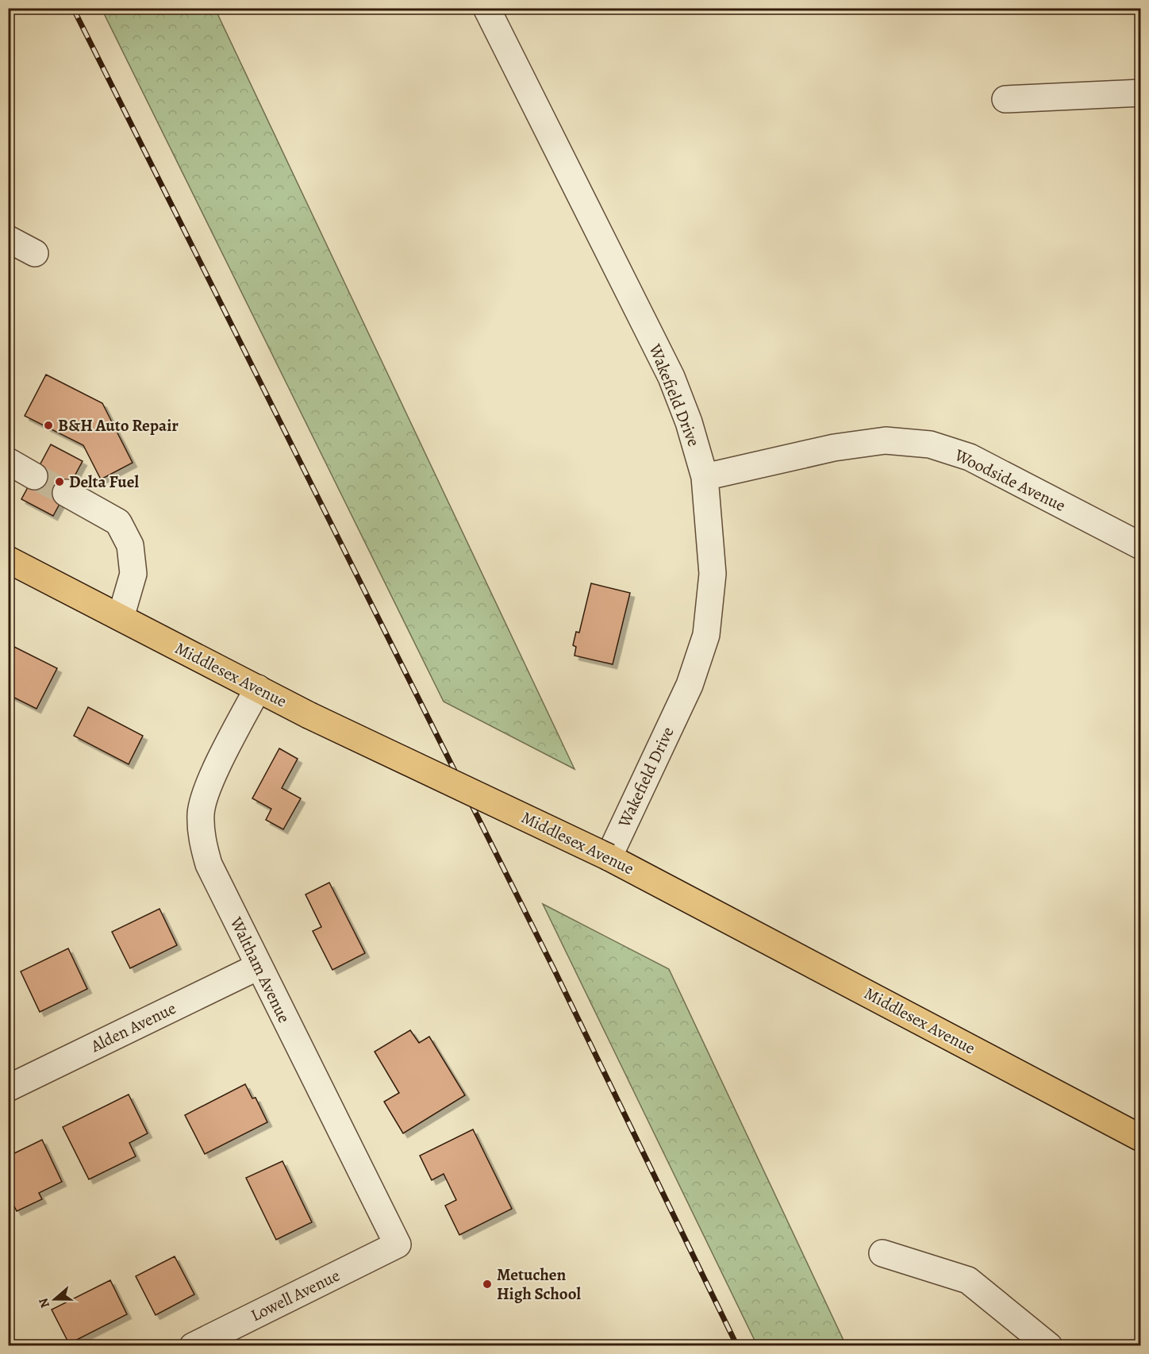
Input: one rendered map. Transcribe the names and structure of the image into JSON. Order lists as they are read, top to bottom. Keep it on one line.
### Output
{"streets":{"main road":["Middlesex Avenue"],"street":["Wakefield Drive","Woodside Avenue","Waltham Avenue","Alden Avenue","Lowell Avenue"]},"crossings":[["Wakefield Drive","Woodside Avenue"],["Wakefield Drive","Middlesex Avenue"],["Middlesex Avenue","Waltham Avenue"],["Waltham Avenue","Alden Avenue"],["Waltham Avenue","Lowell Avenue"]],"places":["B&H Auto Repair","Delta Fuel","Metuchen High School"],"north":"left"}
